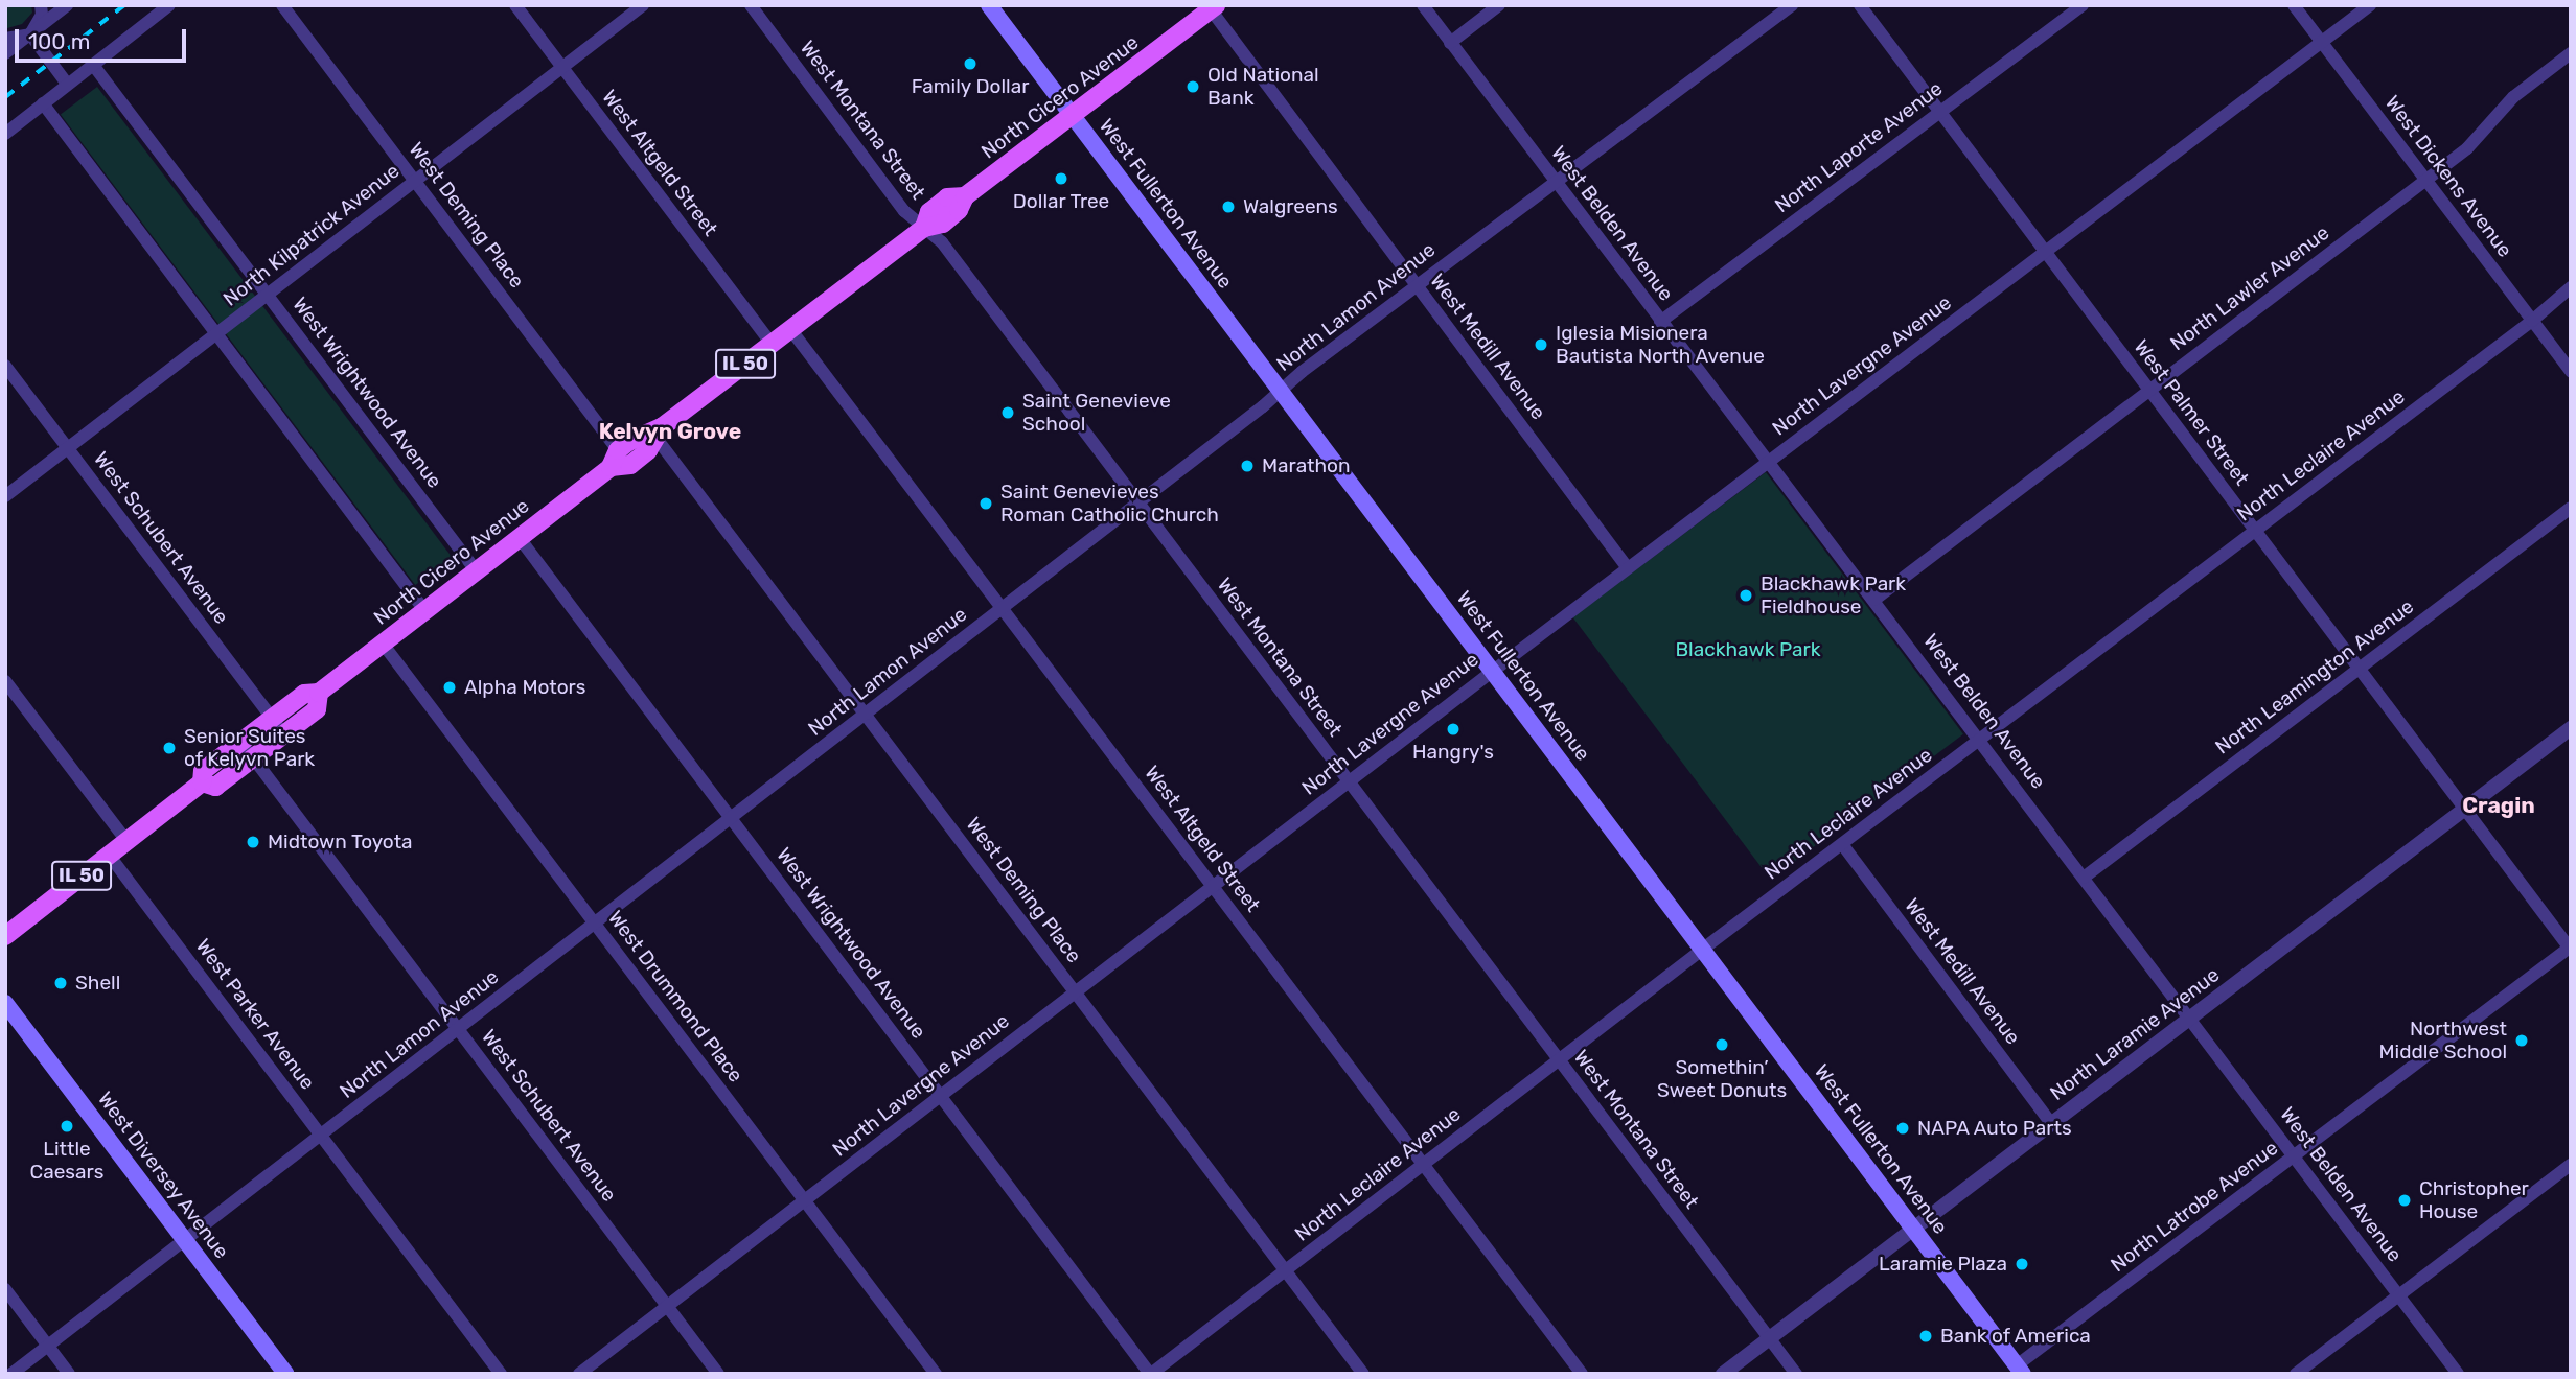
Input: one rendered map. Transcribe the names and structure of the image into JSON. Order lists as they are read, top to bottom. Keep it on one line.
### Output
{"streets":{"main road":["North Cicero Avenue","West Fullerton Avenue","IL 50","West Diversey Avenue"],"street":["West Montana Street","North Laporte Avenue","West Altgeld Street","West Dickens Avenue","West Deming Place","West Belden Avenue","North Kilpatrick Avenue","North Lawler Avenue","North Lamon Avenue","West Medill Avenue","North Lavergne Avenue","West Wrightwood Avenue","West Palmer Street","North Leclaire Avenue","West Schubert Avenue","North Leamington Avenue","West Drummond Place","West Parker Avenue","North Laramie Avenue","North Latrobe Avenue"]},"crossings":[["North Cicero Avenue","West Montana Street"],["North Cicero Avenue","West Altgeld Street"],["North Cicero Avenue","West Fullerton Avenue"],["North Cicero Avenue","West Deming Place"],["North Cicero Avenue","West Medill Avenue"],["North Cicero Avenue","West Wrightwood Avenue"],["North Cicero Avenue","West Schubert Avenue"],["North Cicero Avenue","West Drummond Place"],["North Cicero Avenue","West Parker Avenue"],["West Montana Street","North Lamon Avenue"],["West Montana Street","North Lavergne Avenue"],["West Montana Street","North Leclaire Avenue"],["West Montana Street","North Laramie Avenue"],["North Laporte Avenue","West Belden Avenue"],["North Laporte Avenue","West Palmer Street"],["West Altgeld Street","North Kilpatrick Avenue"],["West Altgeld Street","North Lamon Avenue"],["West Altgeld Street","North Lavergne Avenue"],["West Altgeld Street","North Leclaire Avenue"],["West Dickens Avenue","North Lawler Avenue"],["West Dickens Avenue","North Lavergne Avenue"],["West Dickens Avenue","North Leclaire Avenue"],["West Fullerton Avenue","North Lamon Avenue"],["West Fullerton Avenue","North Lavergne Avenue"],["West Fullerton Avenue","North Leclaire Avenue"],["West Fullerton Avenue","North Laramie Avenue"],["West Fullerton Avenue","North Latrobe Avenue"],["West Deming Place","North Kilpatrick Avenue"],["West Deming Place","North Lamon Avenue"],["West Deming Place","North Lavergne Avenue"],["West Deming Place","North Leclaire Avenue"],["West Belden Avenue","North Lawler Avenue"],["West Belden Avenue","North Lamon Avenue"],["West Belden Avenue","North Lavergne Avenue"],["West Belden Avenue","North Leclaire Avenue"],["West Belden Avenue","North Leamington Avenue"],["West Belden Avenue","North Laramie Avenue"],["West Belden Avenue","North Latrobe Avenue"],["North Kilpatrick Avenue","West Wrightwood Avenue"],["North Kilpatrick Avenue","West Schubert Avenue"],["North Lawler Avenue","West Palmer Street"],["North Lamon Avenue","West Medill Avenue"],["North Lamon Avenue","West Wrightwood Avenue"],["North Lamon Avenue","West Schubert Avenue"],["North Lamon Avenue","West Drummond Place"],["North Lamon Avenue","West Parker Avenue"],["North Lamon Avenue","West Diversey Avenue"],["West Medill Avenue","North Lavergne Avenue"],["West Medill Avenue","North Leclaire Avenue"],["West Medill Avenue","North Laramie Avenue"],["North Lavergne Avenue","West Wrightwood Avenue"],["North Lavergne Avenue","West Palmer Street"],["North Lavergne Avenue","West Schubert Avenue"],["North Lavergne Avenue","West Drummond Place"],["West Wrightwood Avenue","North Leclaire Avenue"],["West Palmer Street","North Leclaire Avenue"],["West Palmer Street","North Leamington Avenue"],["West Palmer Street","North Laramie Avenue"],["West Palmer Street","North Latrobe Avenue"]],"districts":["Kelvyn Grove","Cragin"],"parks":["Blackhawk Park"],"places":["Family Dollar","Old National Bank","Dollar Tree","Walgreens","Iglesia Misionera Bautista North Avenue","Saint Genevieve School","Marathon","Saint Genevieves Roman Catholic Church","Blackhawk Park Fieldhouse","Alpha Motors","Hangry's","Senior Suites of Kelyvn Park","Midtown Toyota","Shell","Northwest Middle School","Somethin’ Sweet Donuts","Little Caesars","NAPA Auto Parts","Christopher House","Laramie Plaza","Bank of America"],"scale_bar":"100 m"}
